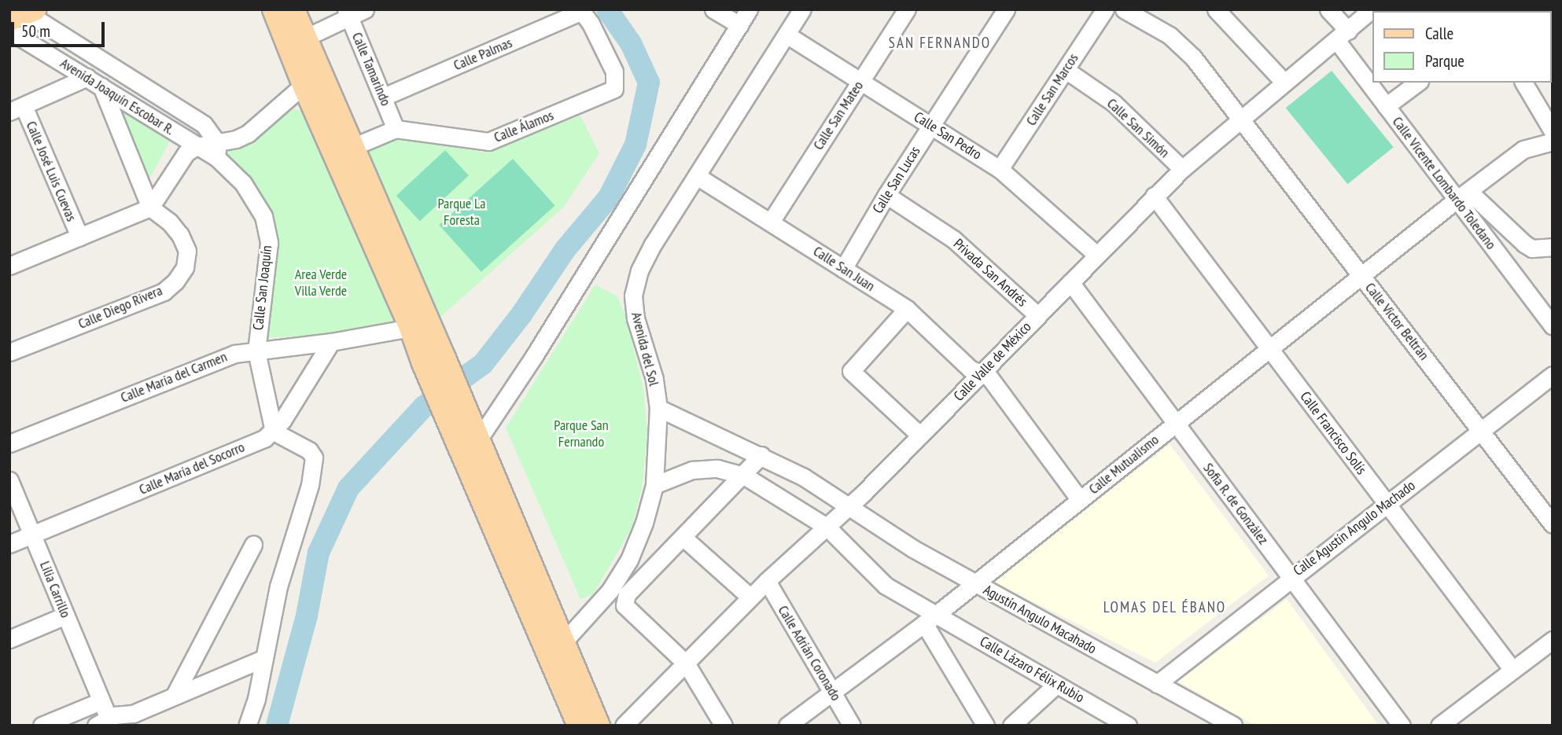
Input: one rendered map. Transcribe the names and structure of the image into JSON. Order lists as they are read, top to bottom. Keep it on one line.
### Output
{"streets":{"street":["Calle Palmas","Calle Tamarindo","Calle San Marcos","Avenida Joaquín Escobar R.","Calle San Mateo","Calle Álamos","Calle San Simón","Calle San Pedro","Calle José Luis Cuevas","Calle San Lucas","Calle Vicente Lombardo Toledano","Calle San Juan","Privada San Andrés","Calle San Joaquín","Calle Diego Rivera","Calle Víctor Beltrán","Avenida del Sol","Calle Valle de México","Calle María del Carmen","Calle Francisco Solís","Calle Mutualismo","Calle María del Socorro","Sofia R. de González","Calle Agustín Angulo Machado","Lilia Carrillo","Agustín Angulo Macahado","Calle Adrián Coronado","Calle Lázaro Félix Rubio"]},"crossings":[["Calle Palmas","Calle Tamarindo"],["Calle Palmas","Calle Álamos"],["Calle Tamarindo","Calle Álamos"],["Calle San Marcos","Calle San Simón"],["Calle San Marcos","Calle San Pedro"],["Avenida Joaquín Escobar R.","Calle San Joaquín"],["Calle San Mateo","Calle San Pedro"],["Calle San Mateo","Calle San Juan"],["Calle San Simón","Calle Valle de México"],["Calle San Pedro","Calle San Lucas"],["Calle San Pedro","Avenida del Sol"],["Calle San Pedro","Calle Valle de México"],["Calle San Lucas","Calle San Juan"],["Calle San Lucas","Privada San Andrés"],["Calle Vicente Lombardo Toledano","Calle Valle de México"],["Calle Vicente Lombardo Toledano","Calle Mutualismo"],["Calle San Juan","Avenida del Sol"],["Calle San Juan","Calle Valle de México"],["Calle San Juan","Calle Mutualismo"],["Privada San Andrés","Calle Valle de México"],["Calle San Joaquín","Calle María del Carmen"],["Calle San Joaquín","Calle María del Socorro"],["Calle Víctor Beltrán","Calle Valle de México"],["Calle Víctor Beltrán","Calle Mutualismo"],["Calle Víctor Beltrán","Calle Agustín Angulo Machado"],["Avenida del Sol","Agustín Angulo Macahado"],["Avenida del Sol","Calle Lázaro Félix Rubio"],["Calle Valle de México","Calle Francisco Solís"],["Calle Valle de México","Sofia R. de González"],["Calle Valle de México","Agustín Angulo Macahado"],["Calle Valle de México","Calle Adrián Coronado"],["Calle Valle de México","Calle Lázaro Félix Rubio"],["Calle María del Carmen","Calle María del Socorro"],["Calle Francisco Solís","Calle Mutualismo"],["Calle Francisco Solís","Calle Agustín Angulo Machado"],["Calle Mutualismo","Sofia R. de González"],["Calle Mutualismo","Agustín Angulo Macahado"],["Calle Mutualismo","Calle Adrián Coronado"],["Calle Mutualismo","Calle Lázaro Félix Rubio"],["Calle María del Socorro","Lilia Carrillo"],["Sofia R. de González","Calle Agustín Angulo Machado"],["Calle Agustín Angulo Machado","Agustín Angulo Macahado"]],"districts":["SAN FERNANDO","LOMAS DEL ÉBANO"],"parks":["Parque La Foresta","Area Verde Villa Verde","Parque San Fernando"],"legend":["Calle","Parque"],"scale_bar":"50 m"}
